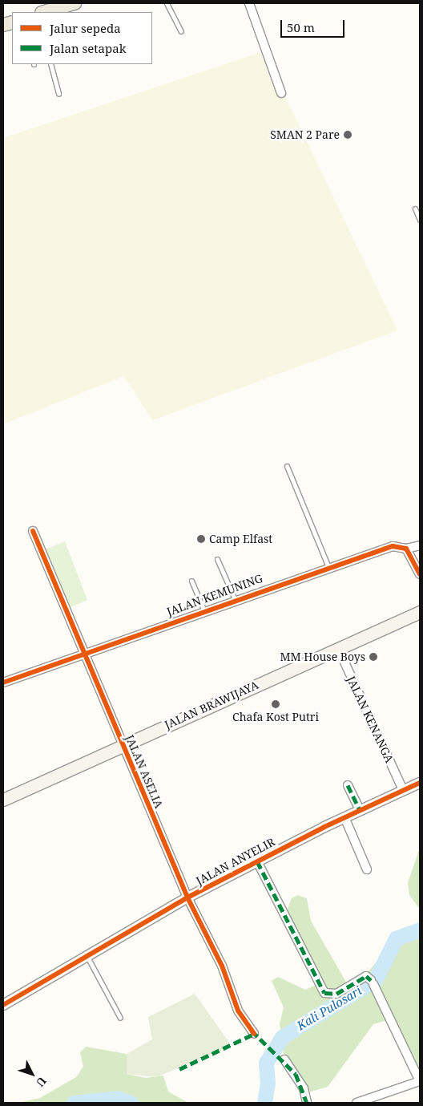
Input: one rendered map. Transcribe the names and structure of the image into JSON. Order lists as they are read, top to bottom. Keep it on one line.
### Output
{"streets":{"main road":["JALAN BRAWIJAYA"],"street":["JALAN KEMUNING","JALAN KENANGA","JALAN ASELIA","JALAN ANYELIR"]},"crossings":[["JALAN KEMUNING","JALAN ASELIA"],["JALAN BRAWIJAYA","JALAN KENANGA"],["JALAN BRAWIJAYA","JALAN ASELIA"],["JALAN KENANGA","JALAN ANYELIR"],["JALAN ASELIA","JALAN ANYELIR"]],"water":["Kali Pulosari"],"places":["SMAN 2 Pare","Camp Elfast","MM House Boys","Chafa Kost Putri"],"legend":["Jalur sepeda","Jalan setapak"],"scale_bar":"50 m","north":"bottom right"}
